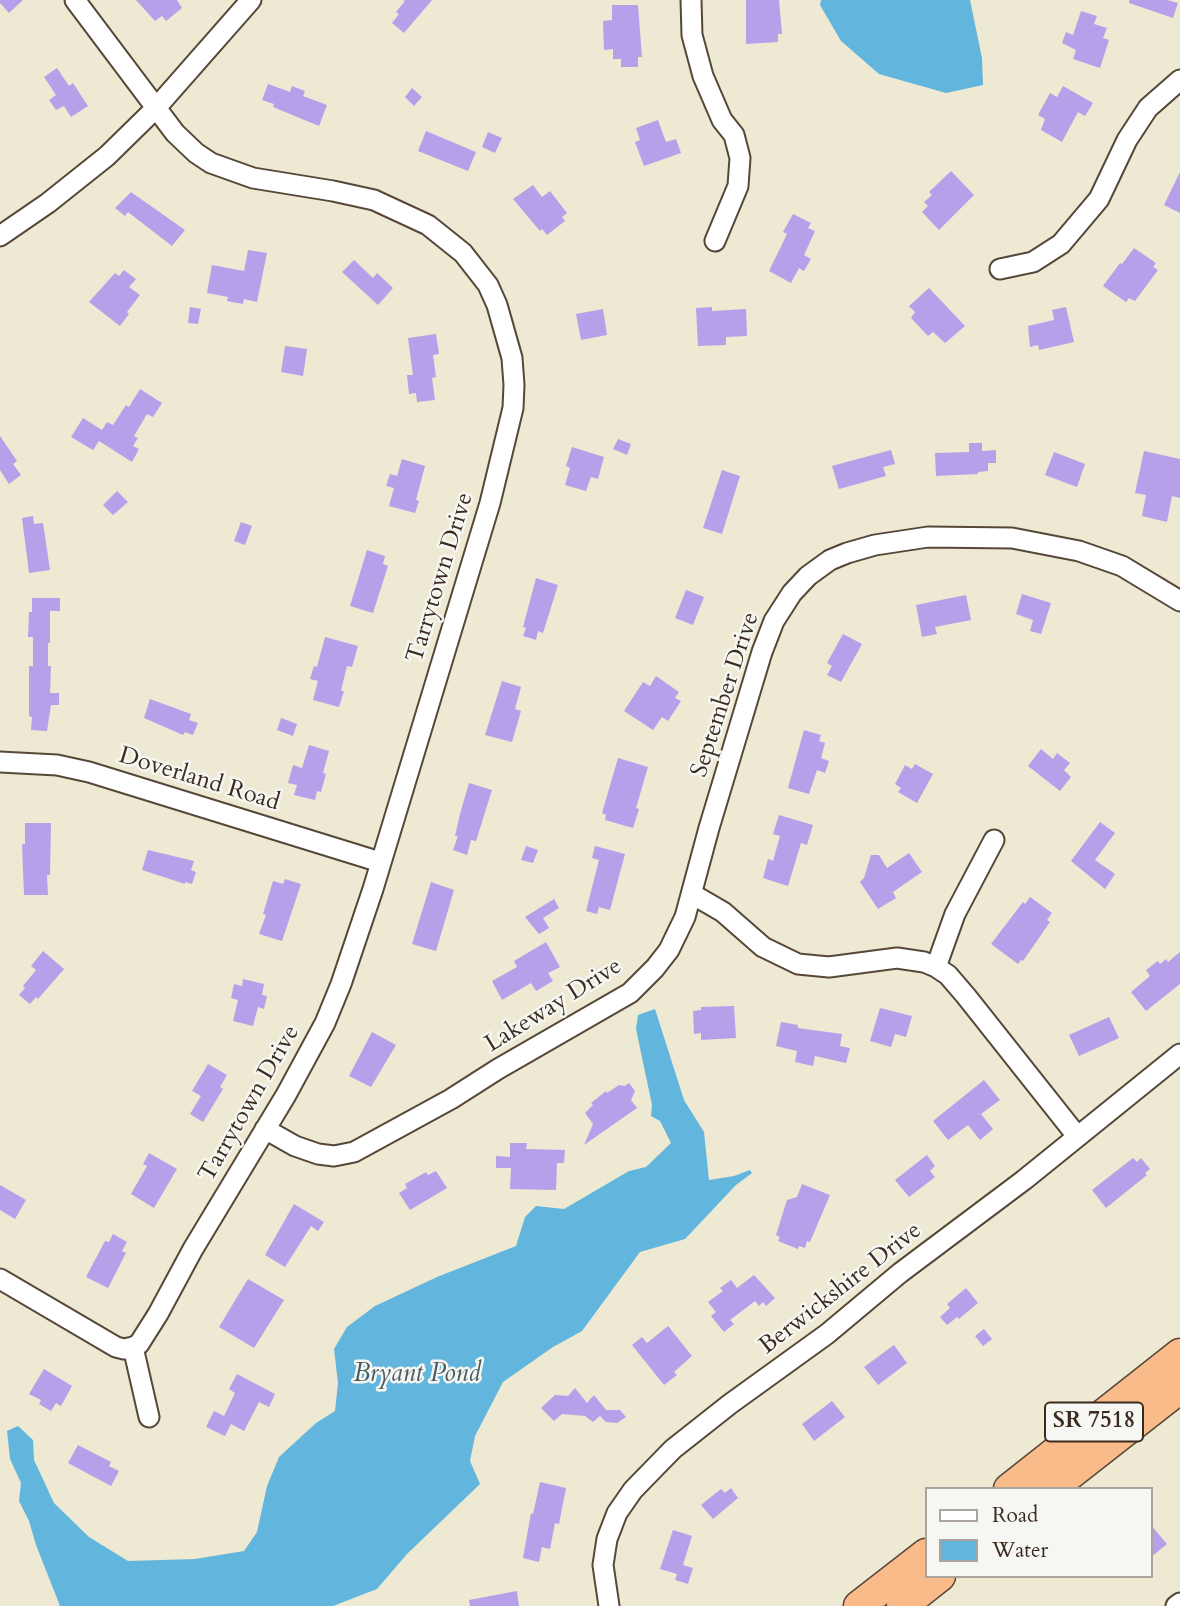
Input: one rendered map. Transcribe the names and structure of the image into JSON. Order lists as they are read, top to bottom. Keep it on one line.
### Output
{"streets":{"highway":["SR 7518"],"street":["Tarrytown Drive","September Drive","Doverland Road","Lakeway Drive","Berwickshire Drive"]},"crossings":[["Tarrytown Drive","Doverland Road"],["Tarrytown Drive","Lakeway Drive"],["September Drive","Lakeway Drive"]],"water":["Bryant Pond"],"legend":["Road","Water"]}
